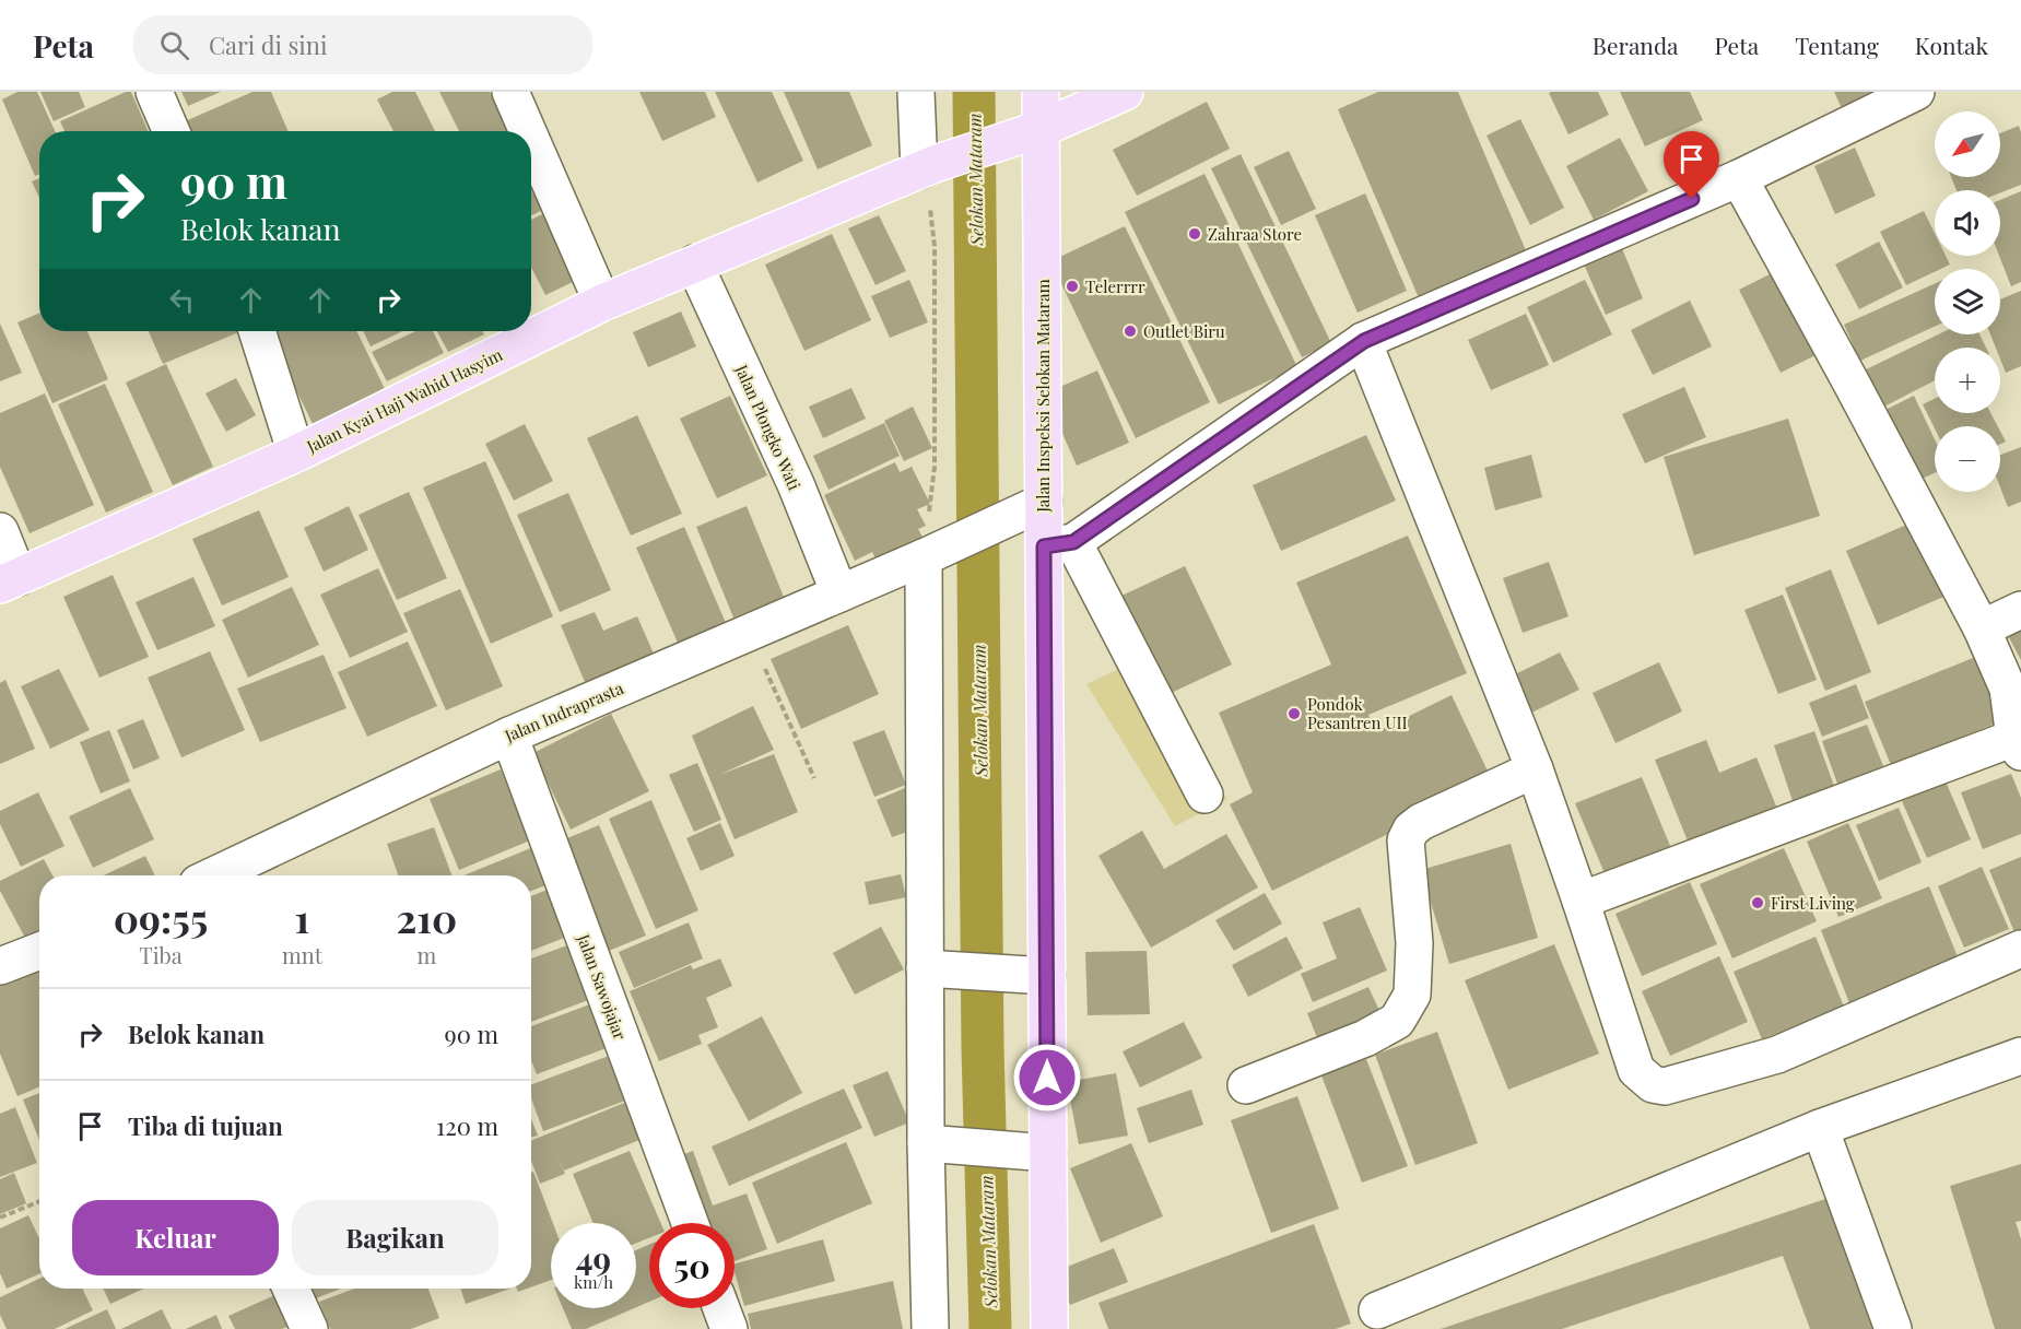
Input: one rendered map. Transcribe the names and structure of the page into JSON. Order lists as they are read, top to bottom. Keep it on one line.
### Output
{"streets":{"main road":["Jalan Inspeksi Selokan Mataram","Jalan Kyai Haji Wahid Hasyim"],"street":["Jalan Plongko Wati","Jalan Indraprasta","Jalan Sawojajar"]},"crossings":[["Jalan Inspeksi Selokan Mataram","Jalan Kyai Haji Wahid Hasyim"],["Jalan Inspeksi Selokan Mataram","Jalan Indraprasta"],["Jalan Kyai Haji Wahid Hasyim","Jalan Plongko Wati"],["Jalan Plongko Wati","Jalan Indraprasta"],["Jalan Indraprasta","Jalan Sawojajar"]],"water":["Selokan Mataram"],"places":["Zahraa Store","Telerrrr","Outlet Biru","Pondok Pesantren UII","First Living"],"north":"bottom left","page":{"header":"Peta","search":"Cari di sini","nav":["Beranda","Peta","Tentang","Kontak"],"map_buttons":["+","−"],"turn":["90 m","Belok kanan"],"eta":["09:55","Tiba","1","mnt","210","m"],"list":[{"name":"Belok kanan","value":"90 m"},{"name":"Tiba di tujuan","value":"120 m"}],"buttons":["Keluar","Bagikan"],"speed":"49 km/h","limit":"50"}}
